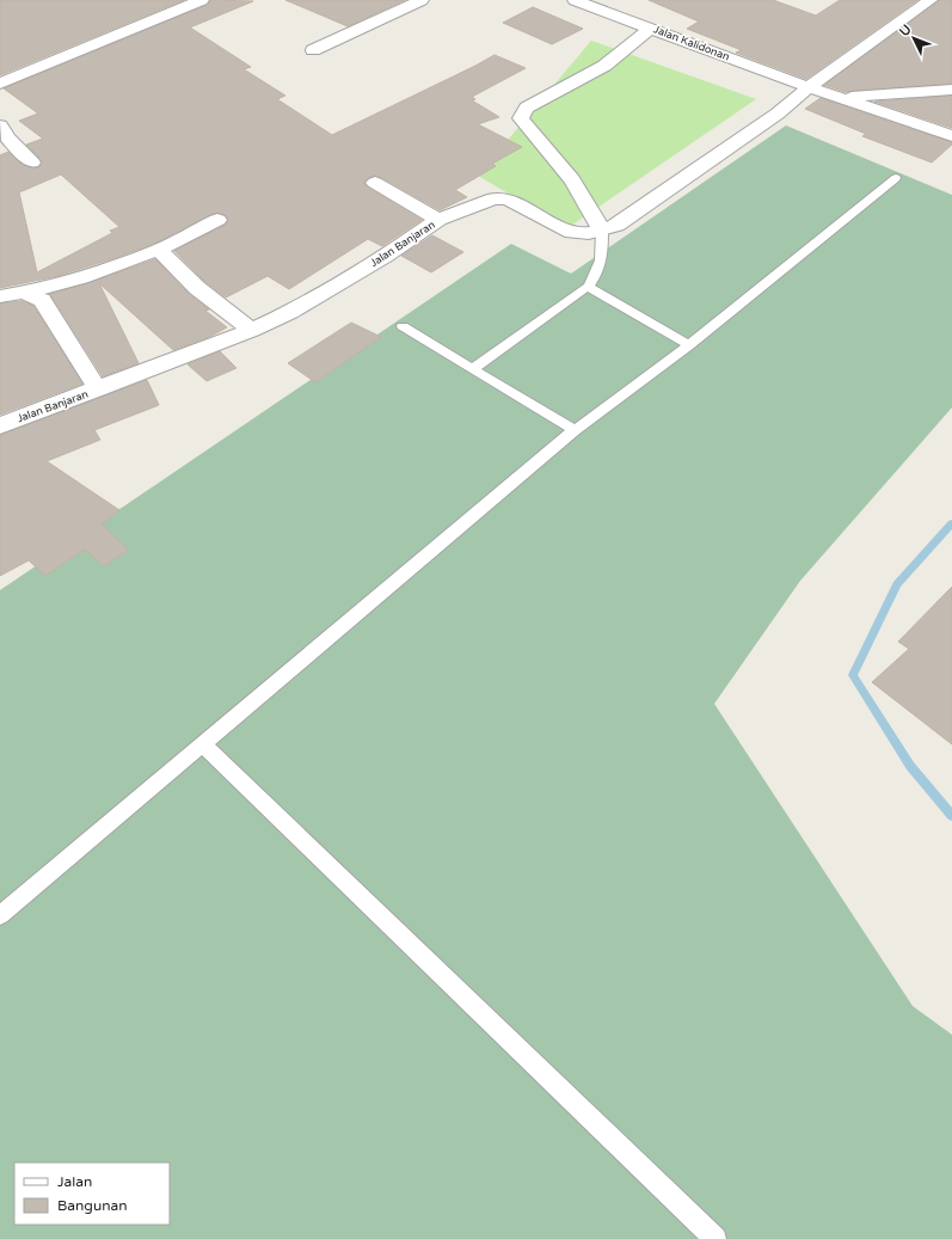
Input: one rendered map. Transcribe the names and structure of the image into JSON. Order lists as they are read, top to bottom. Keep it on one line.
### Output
{"streets":{"street":["Jalan Kalidonan","Jalan Banjaran"]},"crossings":[["Jalan Kalidonan","Jalan Banjaran"]],"legend":["Jalan","Bangunan"],"north":"top left"}
